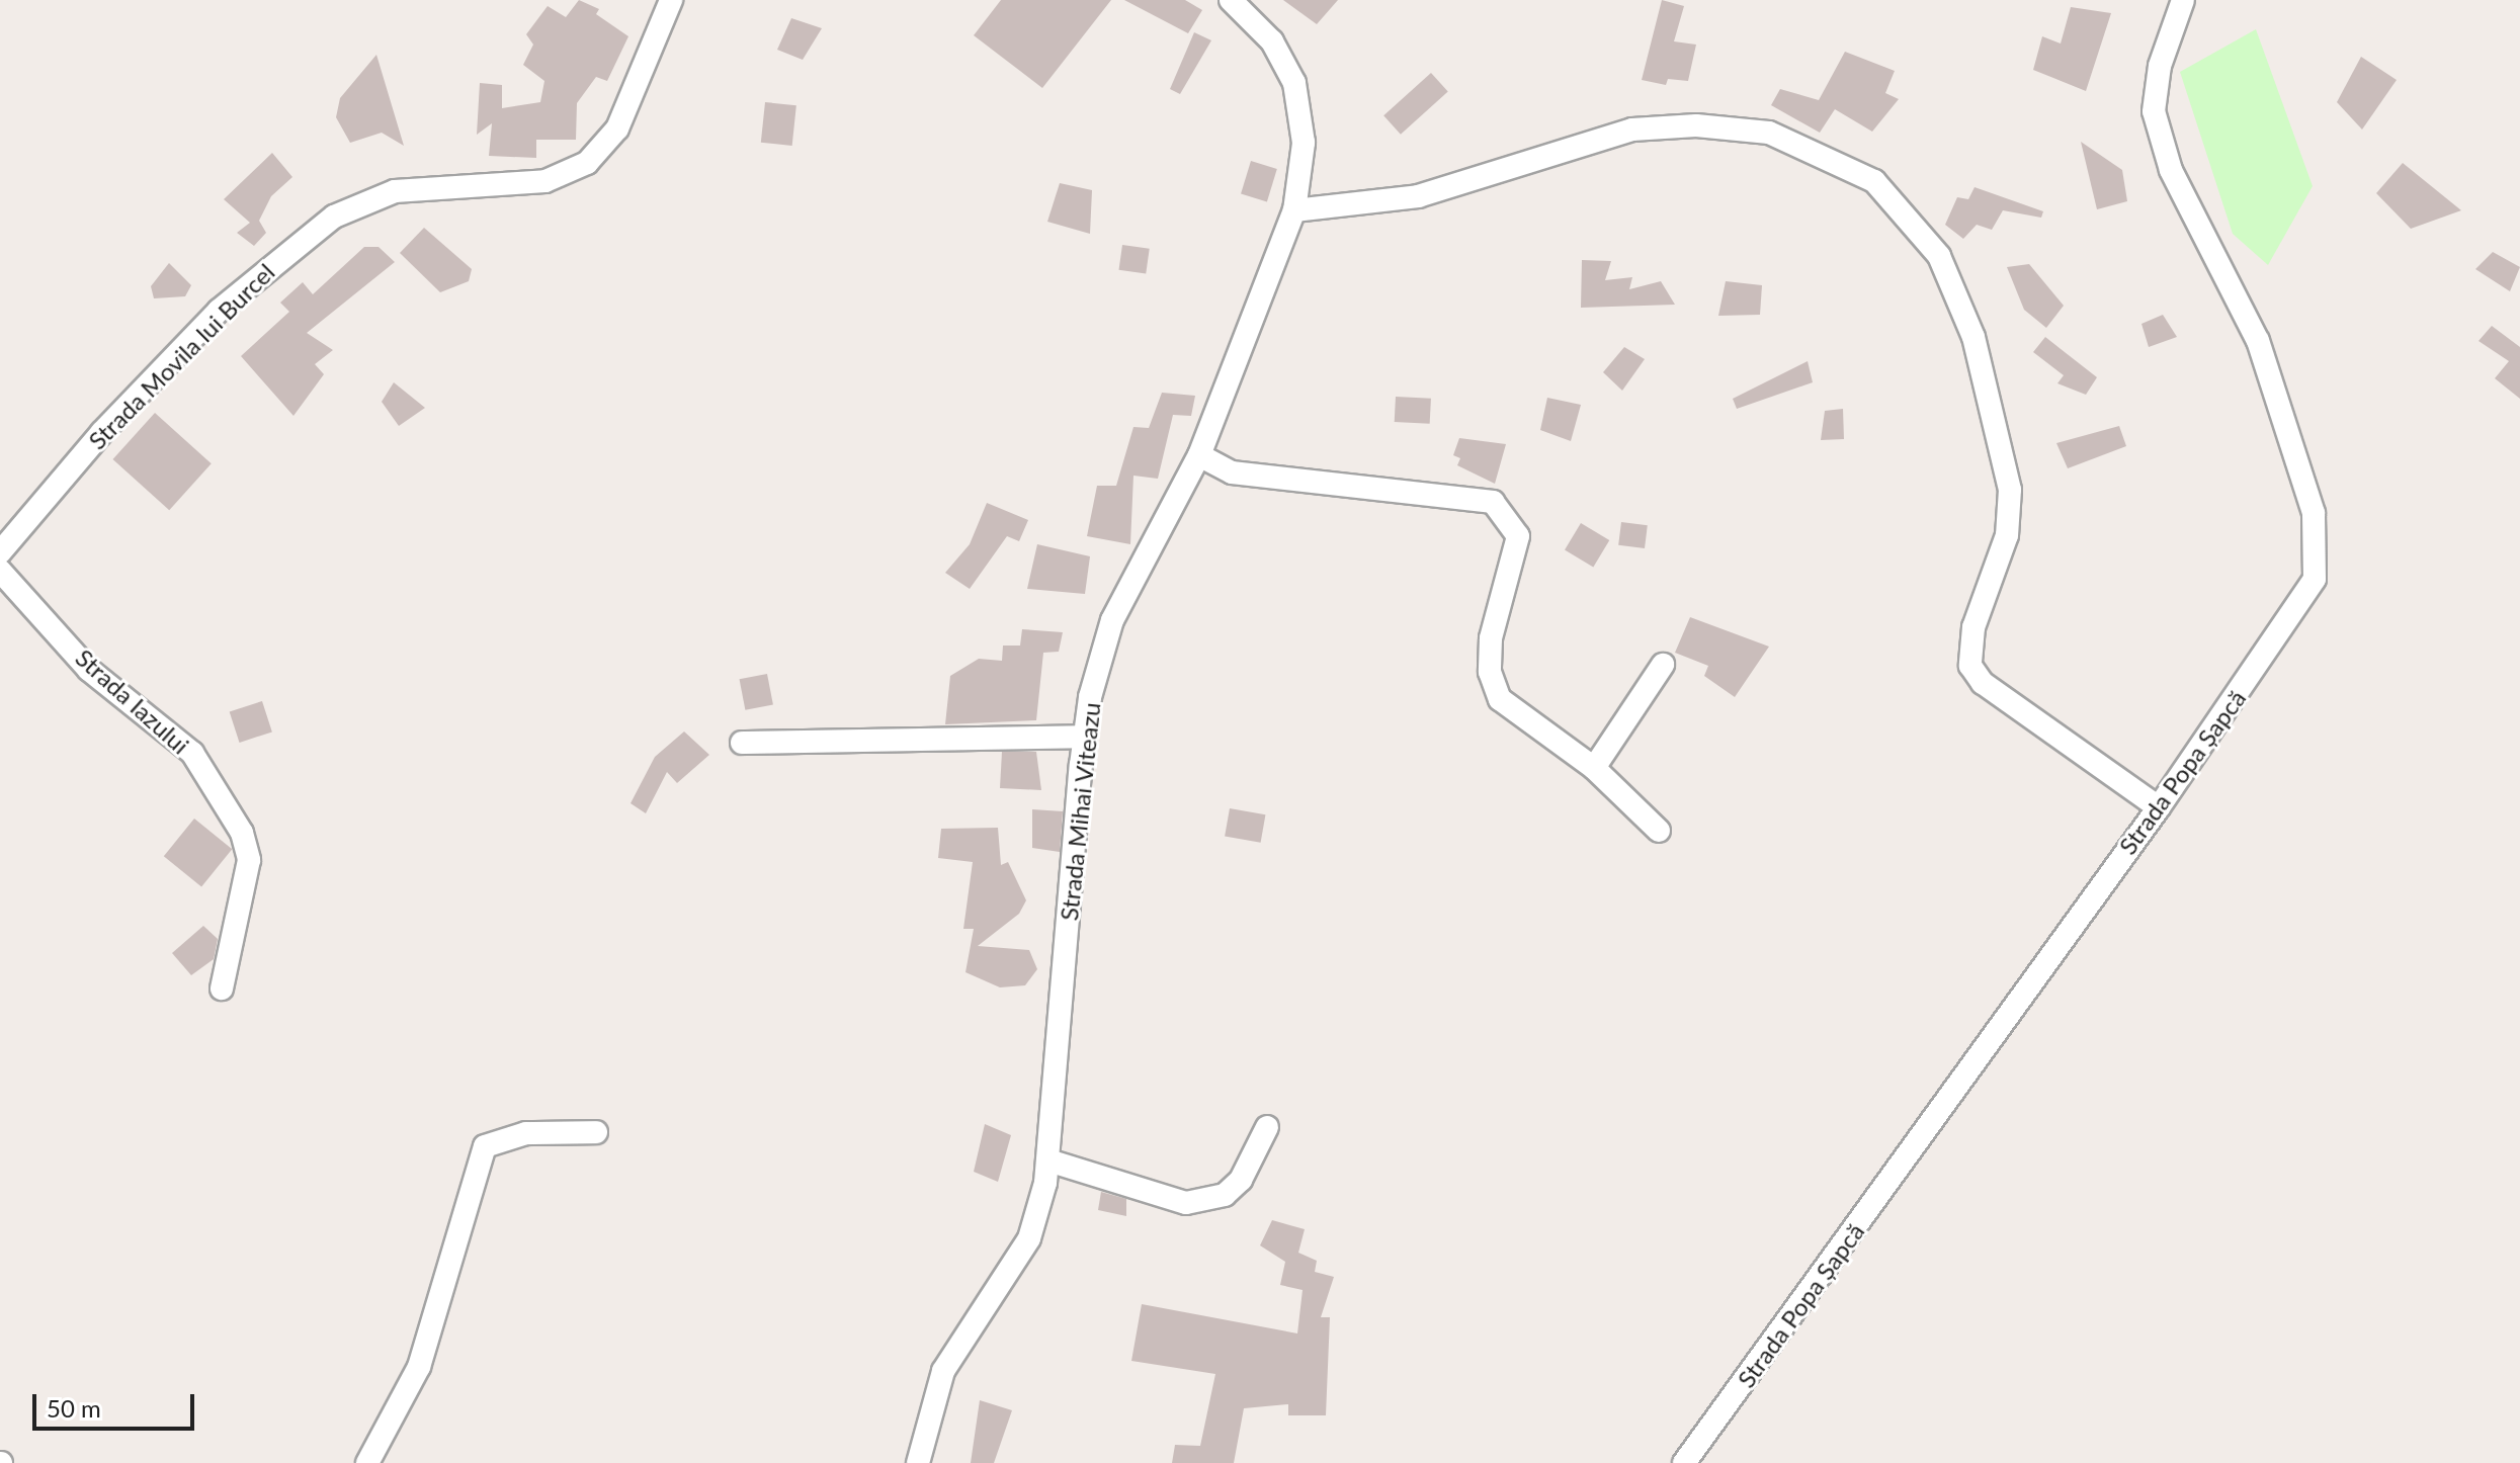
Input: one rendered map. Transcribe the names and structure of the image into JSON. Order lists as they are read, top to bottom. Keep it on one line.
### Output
{"streets":{"street":["Strada Movila lui Burcel","Strada Iazului","Strada Popa Șapcă","Strada Mihai Viteazu"]},"scale_bar":"50 m"}
